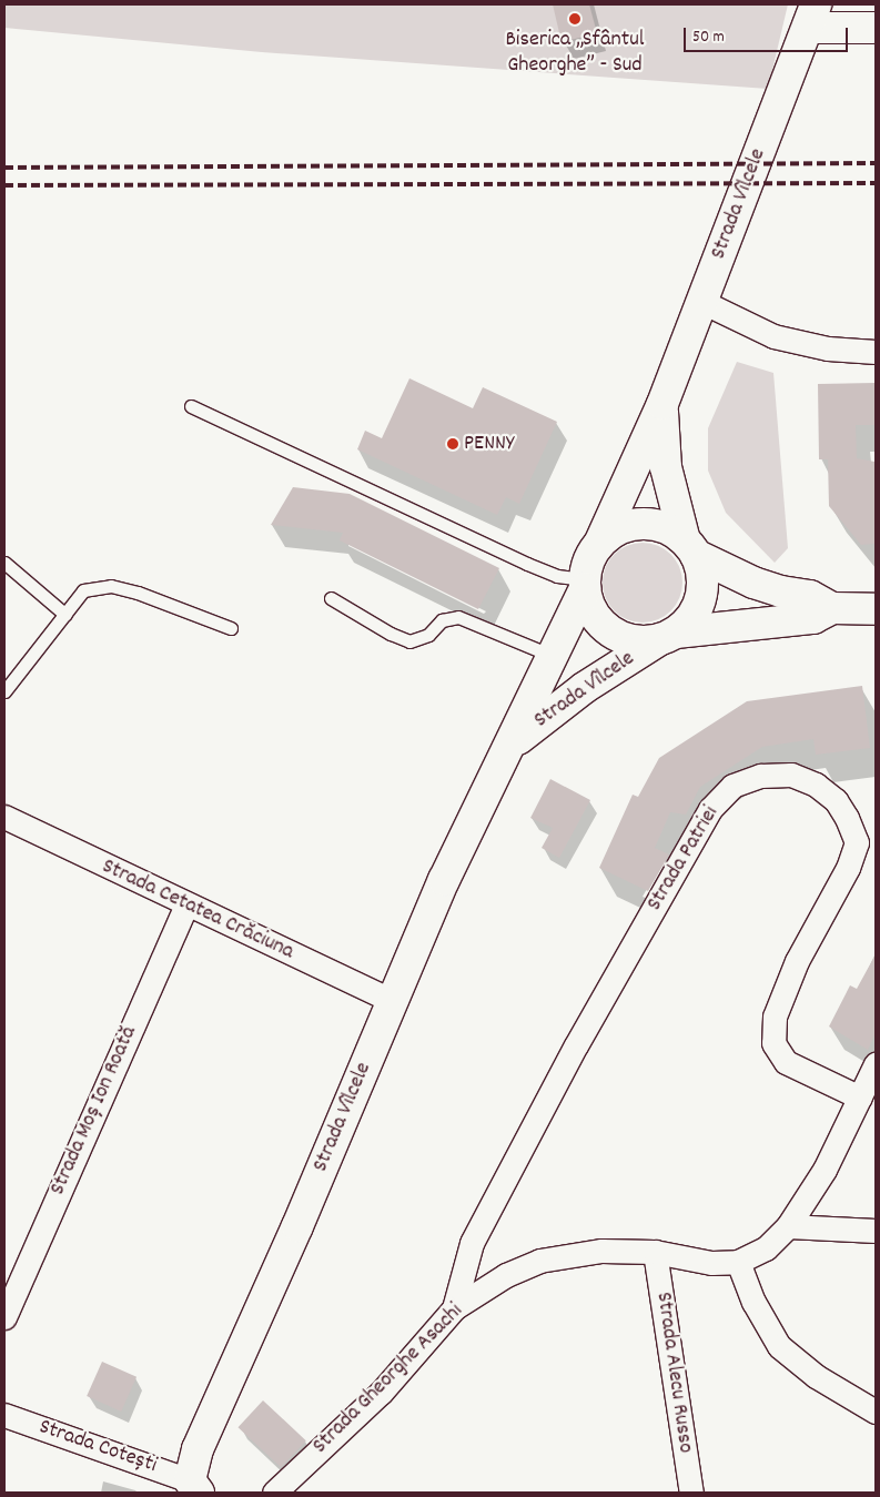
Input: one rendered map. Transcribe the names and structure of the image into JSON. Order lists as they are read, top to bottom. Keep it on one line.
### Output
{"streets":{"main road":["Strada Vîlcele"],"street":["Strada Patriei","Strada Cetatea Crăciuna","Strada Moș Ion Roată","Strada Alecu Russo","Strada Gheorghe Asachi","Strada Cotești"]},"crossings":[["Strada Vîlcele","Strada Cetatea Crăciuna"],["Strada Vîlcele","Strada Cotești"],["Strada Patriei","Strada Gheorghe Asachi"],["Strada Cetatea Crăciuna","Strada Moș Ion Roată"],["Strada Alecu Russo","Strada Gheorghe Asachi"]],"places":["Biserica „Sfântul Gheorghe” - Sud","PENNY"],"scale_bar":"50 m"}
